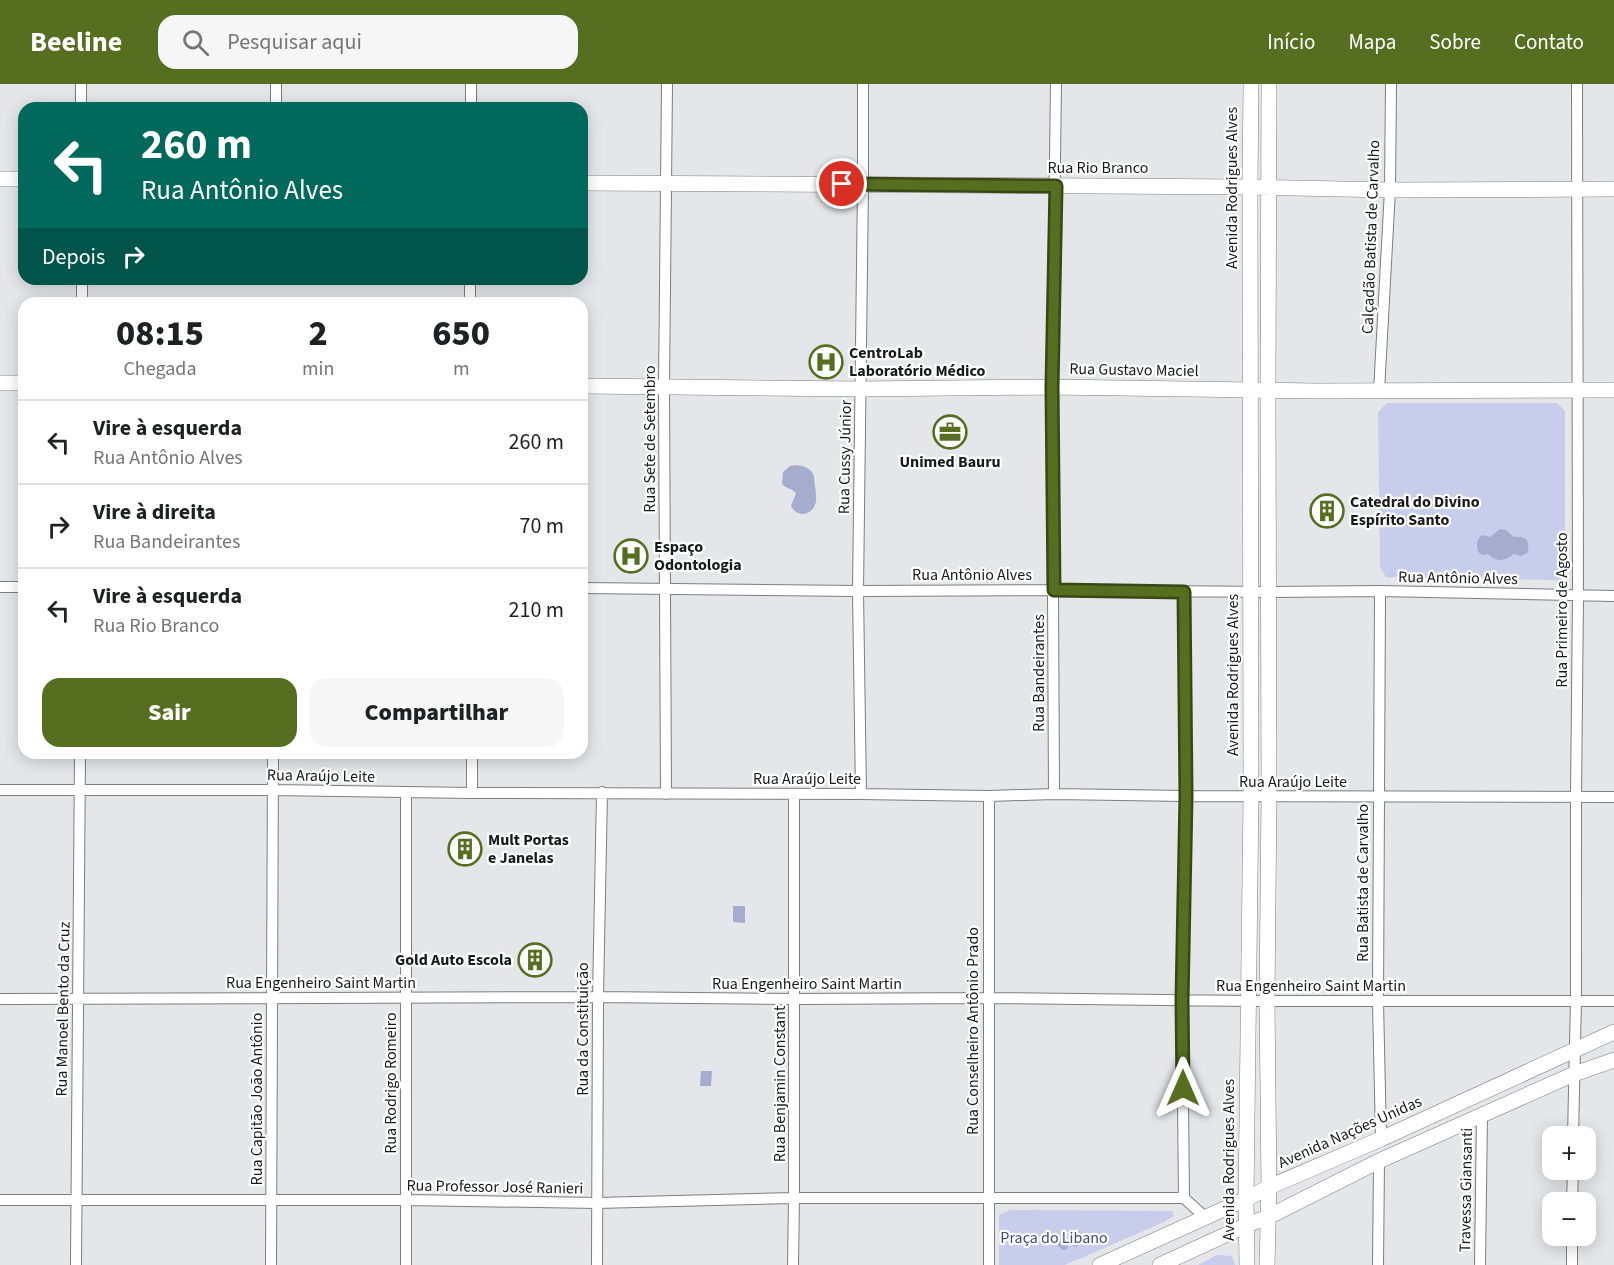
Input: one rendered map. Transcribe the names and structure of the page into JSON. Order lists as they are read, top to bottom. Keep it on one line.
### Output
{"streets":{"main road":["Rua Rio Branco","Avenida Rodrigues Alves","Rua Gustavo Maciel","Avenida Nações Unidas"],"street":["Calçadão Batista de Carvalho","Rua Sete de Setembro","Rua Cussy Júnior","Rua Antônio Alves","Rua Primeiro de Agosto","Rua Bandeirantes","Rua Araújo Leite","Rua Batista de Carvalho","Rua Engenheiro Saint Martin","Rua Manoel Bento da Cruz","Rua da Constituição","Rua Conselheiro Antônio Prado","Rua Rodrigo Romeiro","Rua Benjamin Constant","Rua Capitão João Antônio","Rua Professor José Ranieri","Travessa Giansanti"]},"crossings":[["Rua Rio Branco","Avenida Rodrigues Alves"],["Rua Rio Branco","Calçadão Batista de Carvalho"],["Rua Rio Branco","Rua Sete de Setembro"],["Rua Rio Branco","Rua Cussy Júnior"],["Rua Rio Branco","Rua Primeiro de Agosto"],["Rua Rio Branco","Rua Bandeirantes"],["Avenida Rodrigues Alves","Rua Gustavo Maciel"],["Avenida Rodrigues Alves","Rua Antônio Alves"],["Avenida Rodrigues Alves","Rua Araújo Leite"],["Avenida Rodrigues Alves","Rua Engenheiro Saint Martin"],["Avenida Rodrigues Alves","Avenida Nações Unidas"],["Calçadão Batista de Carvalho","Rua Gustavo Maciel"],["Rua Gustavo Maciel","Rua Sete de Setembro"],["Rua Gustavo Maciel","Rua Cussy Júnior"],["Rua Gustavo Maciel","Rua Primeiro de Agosto"],["Rua Gustavo Maciel","Rua Bandeirantes"],["Rua Sete de Setembro","Rua Antônio Alves"],["Rua Sete de Setembro","Rua Araújo Leite"],["Rua Cussy Júnior","Rua Antônio Alves"],["Rua Cussy Júnior","Rua Araújo Leite"],["Rua Antônio Alves","Rua Primeiro de Agosto"],["Rua Antônio Alves","Rua Bandeirantes"],["Rua Antônio Alves","Rua Batista de Carvalho"],["Rua Primeiro de Agosto","Rua Araújo Leite"],["Rua Primeiro de Agosto","Rua Engenheiro Saint Martin"],["Rua Primeiro de Agosto","Avenida Nações Unidas"],["Rua Bandeirantes","Rua Araújo Leite"],["Rua Araújo Leite","Rua Batista de Carvalho"],["Rua Araújo Leite","Rua Manoel Bento da Cruz"],["Rua Araújo Leite","Rua da Constituição"],["Rua Araújo Leite","Rua Conselheiro Antônio Prado"],["Rua Araújo Leite","Rua Rodrigo Romeiro"],["Rua Araújo Leite","Rua Benjamin Constant"],["Rua Araújo Leite","Rua Capitão João Antônio"],["Rua Batista de Carvalho","Rua Engenheiro Saint Martin"],["Rua Batista de Carvalho","Avenida Nações Unidas"],["Rua Engenheiro Saint Martin","Rua Manoel Bento da Cruz"],["Rua Engenheiro Saint Martin","Rua da Constituição"],["Rua Engenheiro Saint Martin","Rua Conselheiro Antônio Prado"],["Rua Engenheiro Saint Martin","Rua Rodrigo Romeiro"],["Rua Engenheiro Saint Martin","Rua Benjamin Constant"],["Rua Engenheiro Saint Martin","Rua Capitão João Antônio"],["Rua Manoel Bento da Cruz","Rua Professor José Ranieri"],["Rua da Constituição","Rua Professor José Ranieri"],["Rua Conselheiro Antônio Prado","Rua Professor José Ranieri"],["Rua Rodrigo Romeiro","Rua Professor José Ranieri"],["Rua Benjamin Constant","Rua Professor José Ranieri"],["Rua Capitão João Antônio","Rua Professor José Ranieri"]],"parks":["Praça do Libano"],"places":{"hospital":["CentroLab Laboratório Médico","Espaço Odontologia"],"office":["Unimed Bauru"],"building":["Catedral do Divino Espírito Santo","Mult Portas e Janelas","Gold Auto Escola"]},"page":{"header":"Beeline","search":"Pesquisar aqui","nav":["Início","Mapa","Sobre","Contato"],"turn":["260 m","Rua Antônio Alves"],"then":"Depois","eta":["08:15","Chegada","2","min","650","m"],"list":[{"name":"Vire à esquerda","note":"Rua Antônio Alves","value":"260 m"},{"name":"Vire à direita","note":"Rua Bandeirantes","value":"70 m"},{"name":"Vire à esquerda","note":"Rua Rio Branco","value":"210 m"}],"buttons":["Sair","Compartilhar"],"map_buttons":["+","−"]}}
